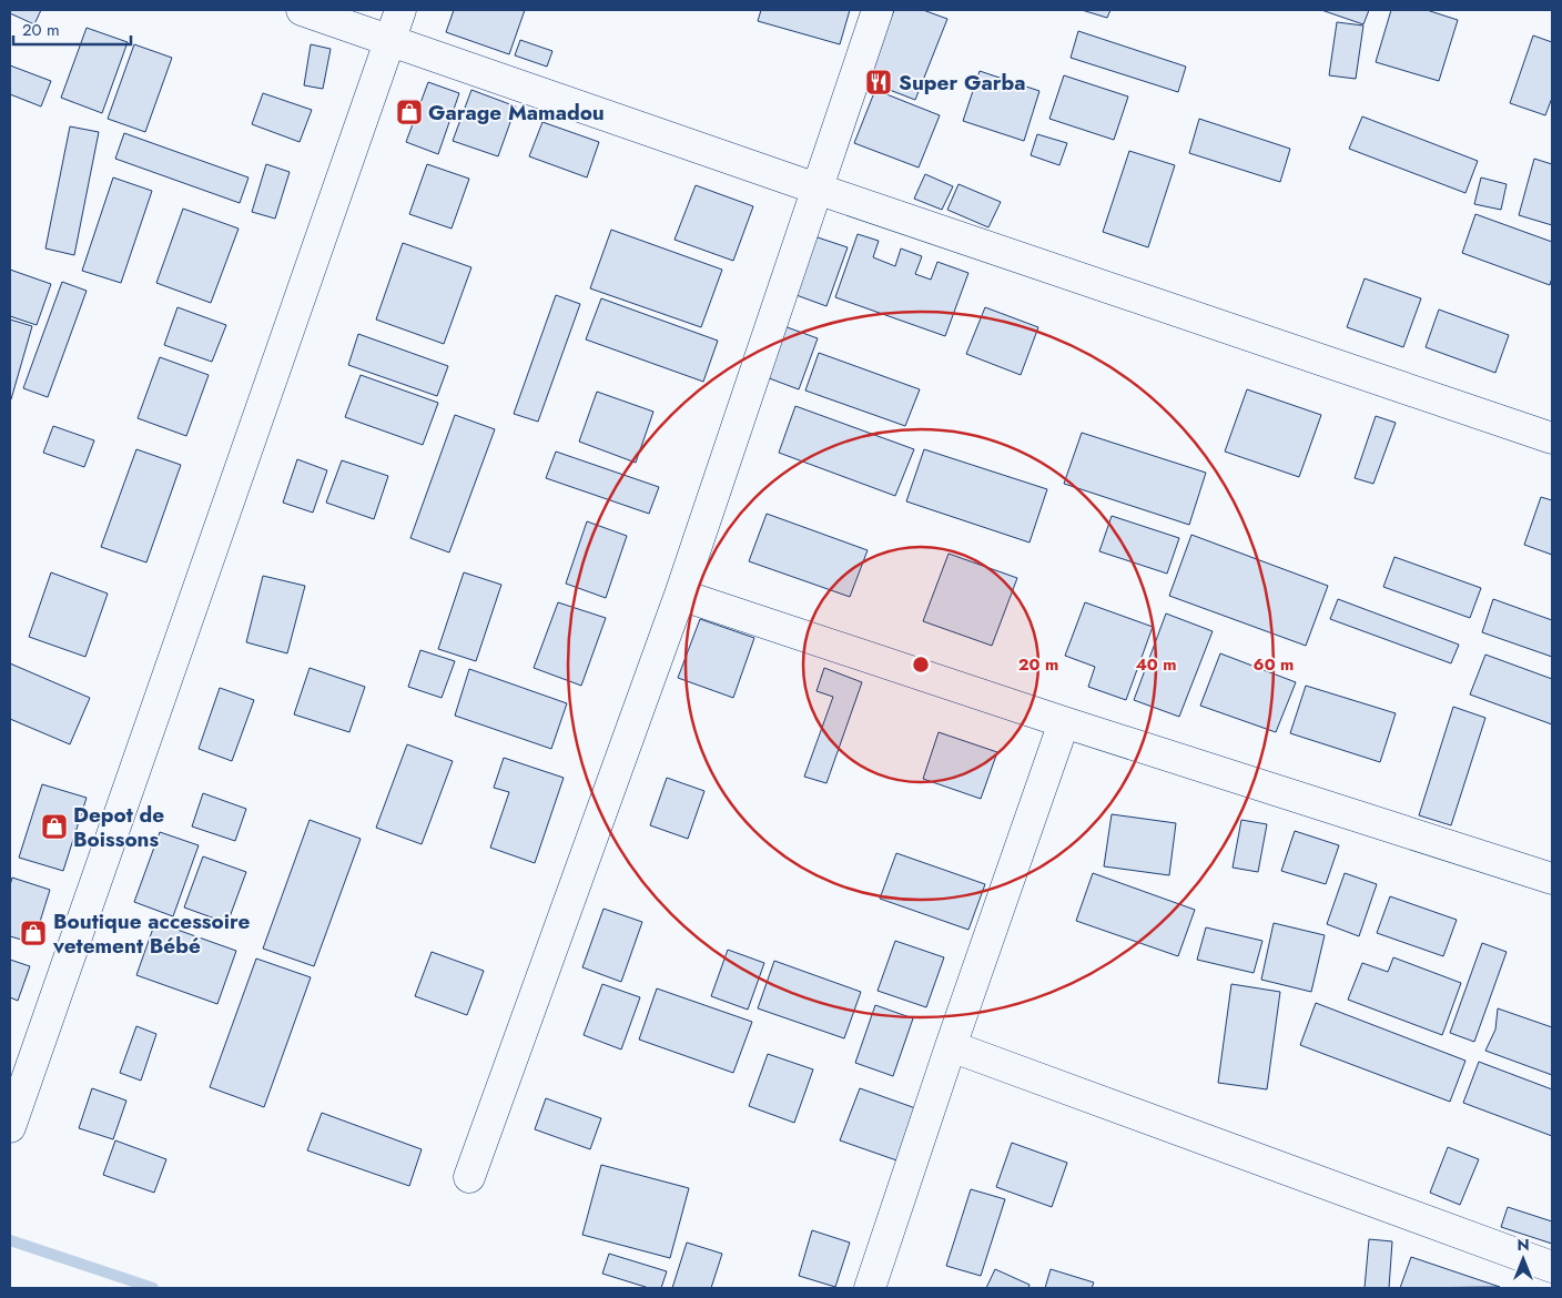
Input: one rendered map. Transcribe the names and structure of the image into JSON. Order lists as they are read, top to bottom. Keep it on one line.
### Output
{"places":{"restaurant":["Super Garba"],"shop":["Garage Mamadou","Depot de Boissons","Boutique accessoire vetement Bébé"]},"scale_bar":"20 m","north":"top","rings":["20 m","40 m","60 m"]}
